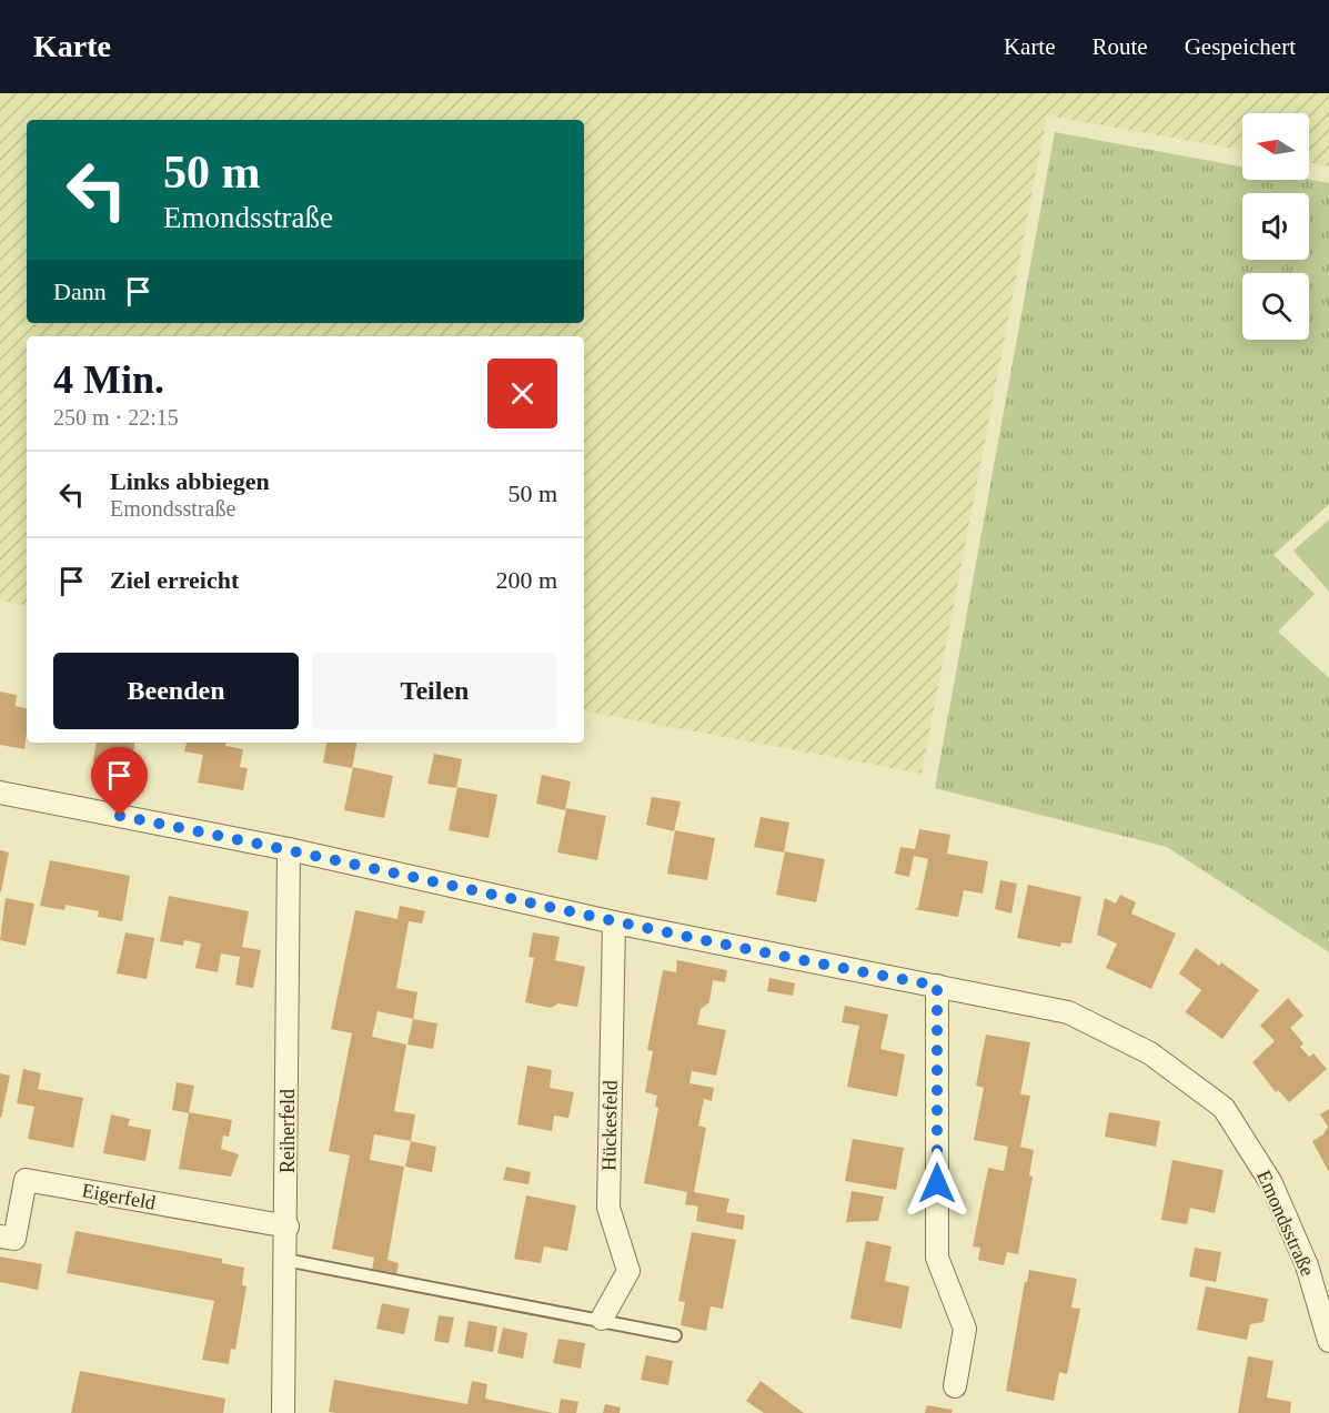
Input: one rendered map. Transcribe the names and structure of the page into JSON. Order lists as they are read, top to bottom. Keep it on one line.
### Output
{"streets":{"street":["Hückesfeld","Reiherfeld","Eigerfeld","Emondsstraße"]},"crossings":[["Hückesfeld","Emondsstraße"],["Reiherfeld","Eigerfeld"],["Reiherfeld","Emondsstraße"]],"north":"left","page":{"header":"Karte","nav":["Karte","Route","Gespeichert"],"turn":["50 m","Emondsstraße"],"then":"Dann","heading":["4 Min.","250 m · 22:15"],"list":[{"name":"Links abbiegen","note":"Emondsstraße","value":"50 m"},{"name":"Ziel erreicht","value":"200 m"}],"buttons":["Beenden","Teilen"]}}
